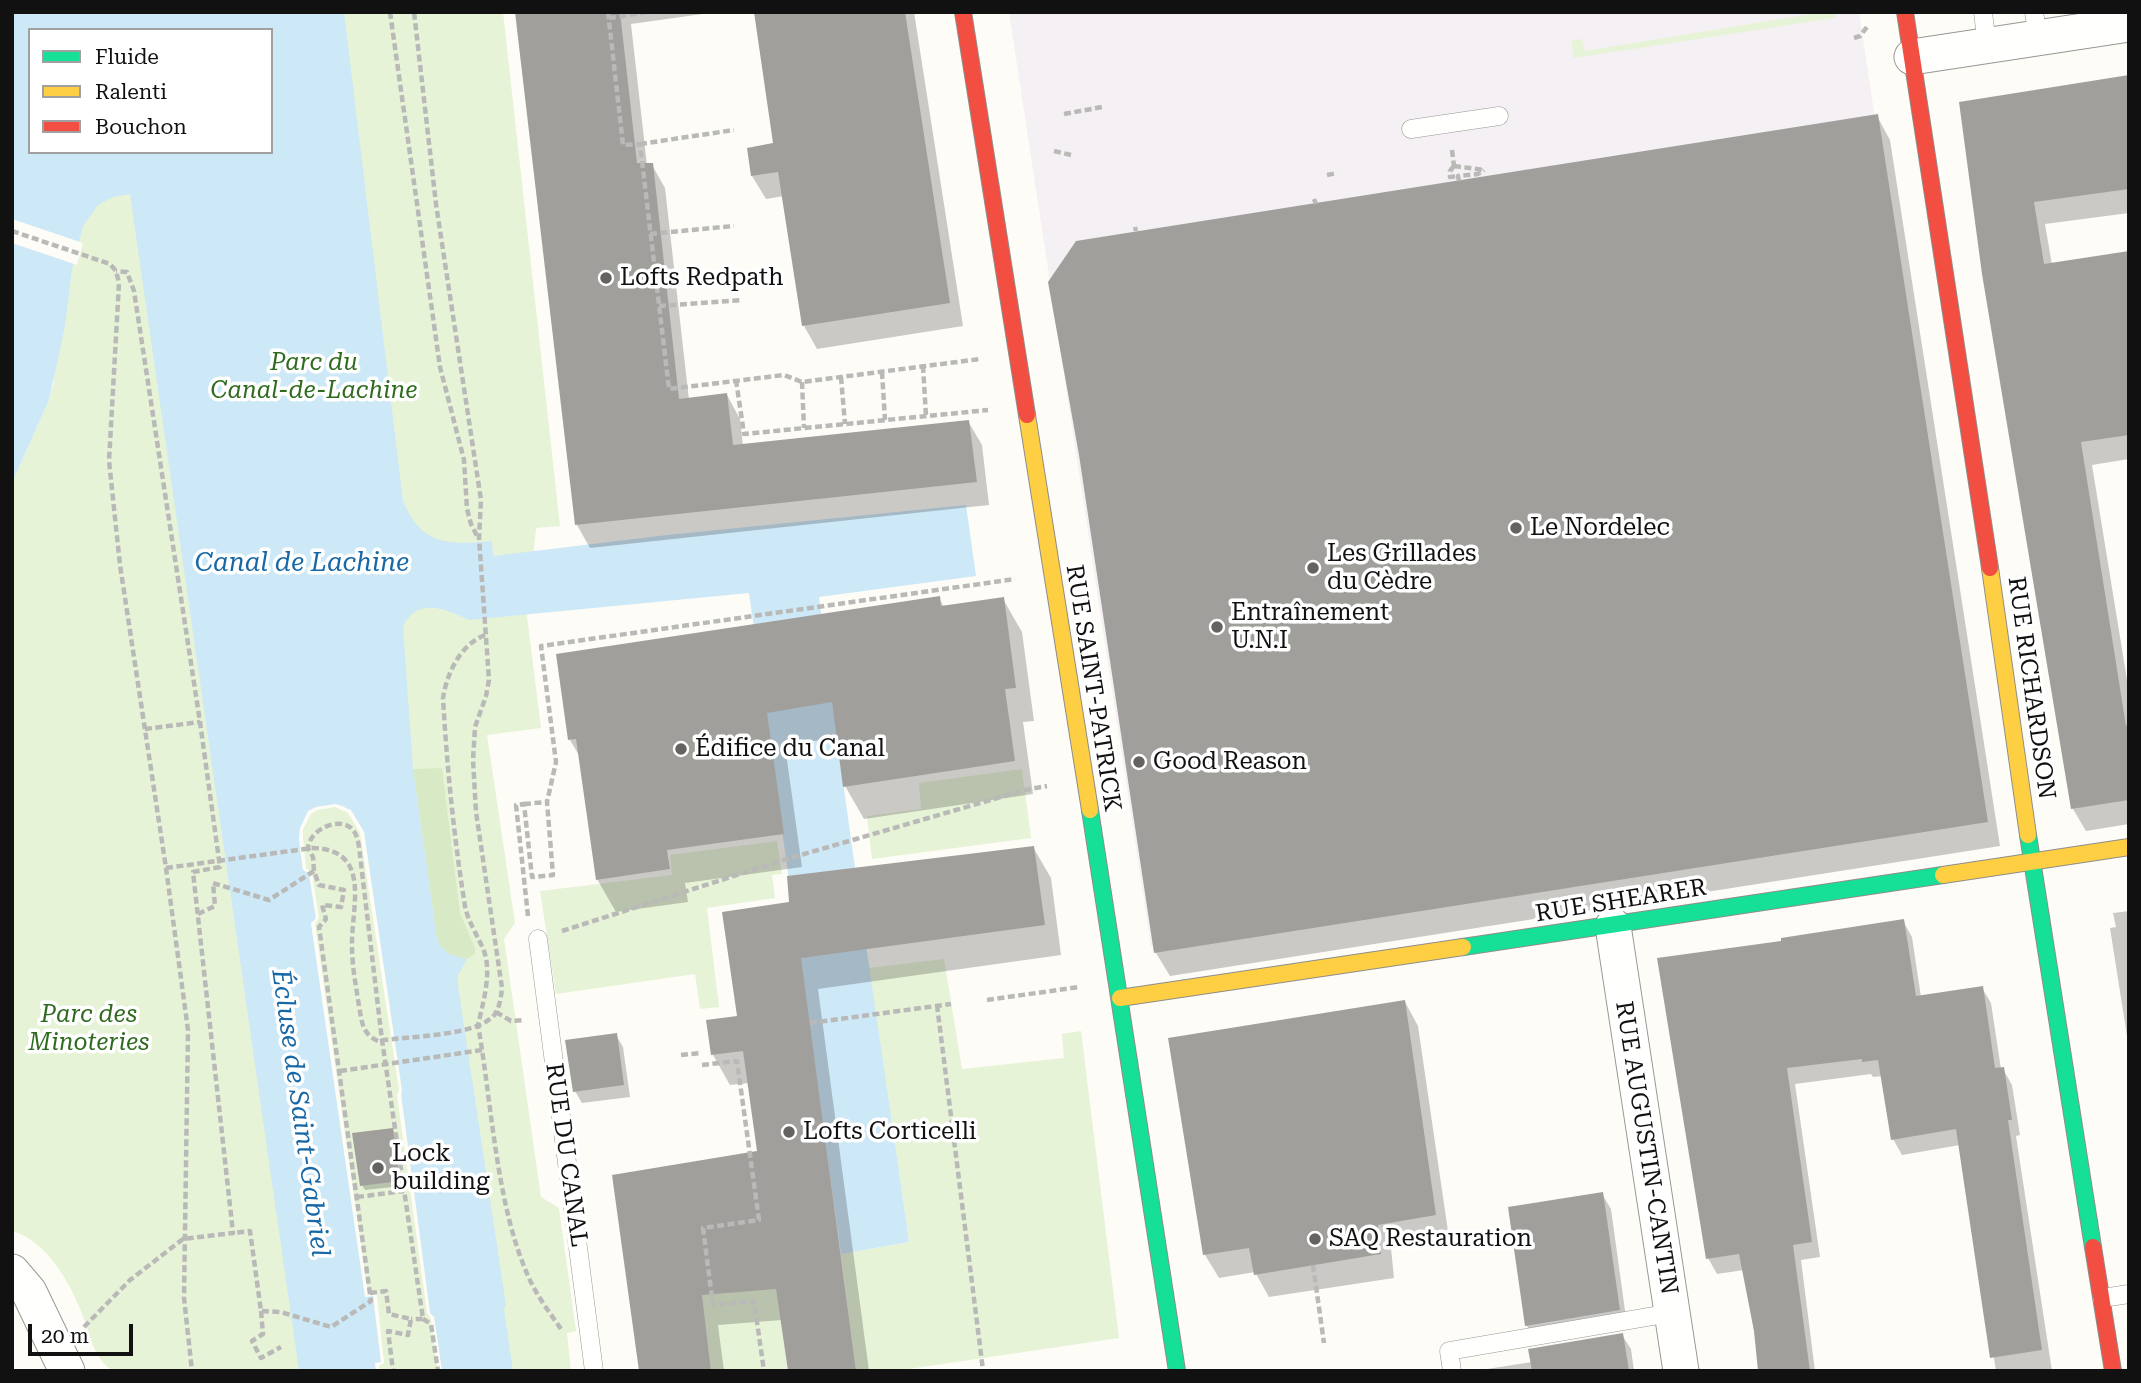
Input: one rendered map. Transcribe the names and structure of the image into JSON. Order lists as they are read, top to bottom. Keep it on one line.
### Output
{"streets":{"street":["RUE SAINT-PATRICK","RUE RICHARDSON","RUE SHEARER","RUE AUGUSTIN-CANTIN"],"lane":["RUE DU CANAL"]},"crossings":[["RUE SAINT-PATRICK","RUE SHEARER"],["RUE RICHARDSON","RUE SHEARER"],["RUE SHEARER","RUE AUGUSTIN-CANTIN"]],"water":["Canal de Lachine","Écluse de Saint-Gabriel"],"parks":["Parc du Canal-de-Lachine","Parc des Minoteries"],"places":["Lofts Redpath","Le Nordelec","Les Grillades du Cèdre","Entraînement U.N.I","Édifice du Canal","Good Reason","Lofts Corticelli","Lock building","SAQ Restauration"],"legend":["Fluide","Ralenti","Bouchon"],"scale_bar":"20 m"}
